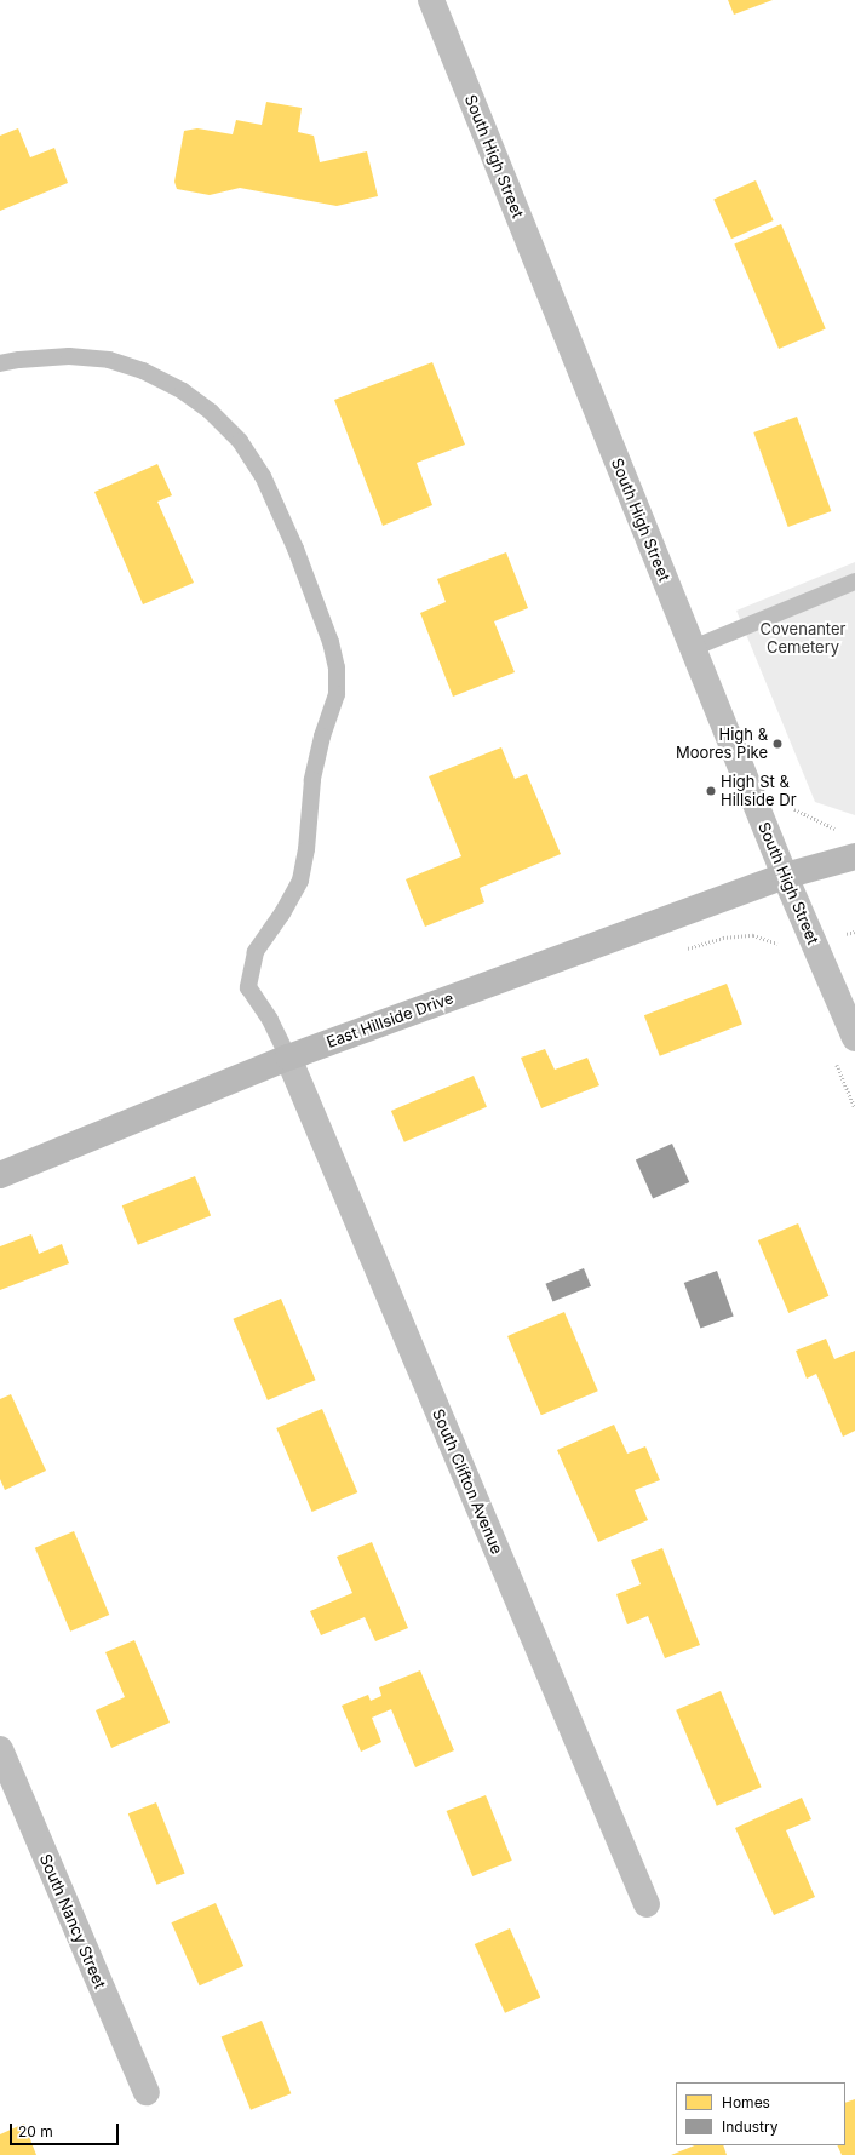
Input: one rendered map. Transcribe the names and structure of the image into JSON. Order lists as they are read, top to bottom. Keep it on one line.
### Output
{"streets":{"main road":["East Hillside Drive"],"street":["South High Street","South Clifton Avenue","South Nancy Street"]},"crossings":[["South High Street","East Hillside Drive"],["East Hillside Drive","South Clifton Avenue"]],"parks":["Covenanter Cemetery"],"places":["High & Moores Pike","High St & Hillside Dr"],"legend":["Homes","Industry"],"scale_bar":"20 m"}
